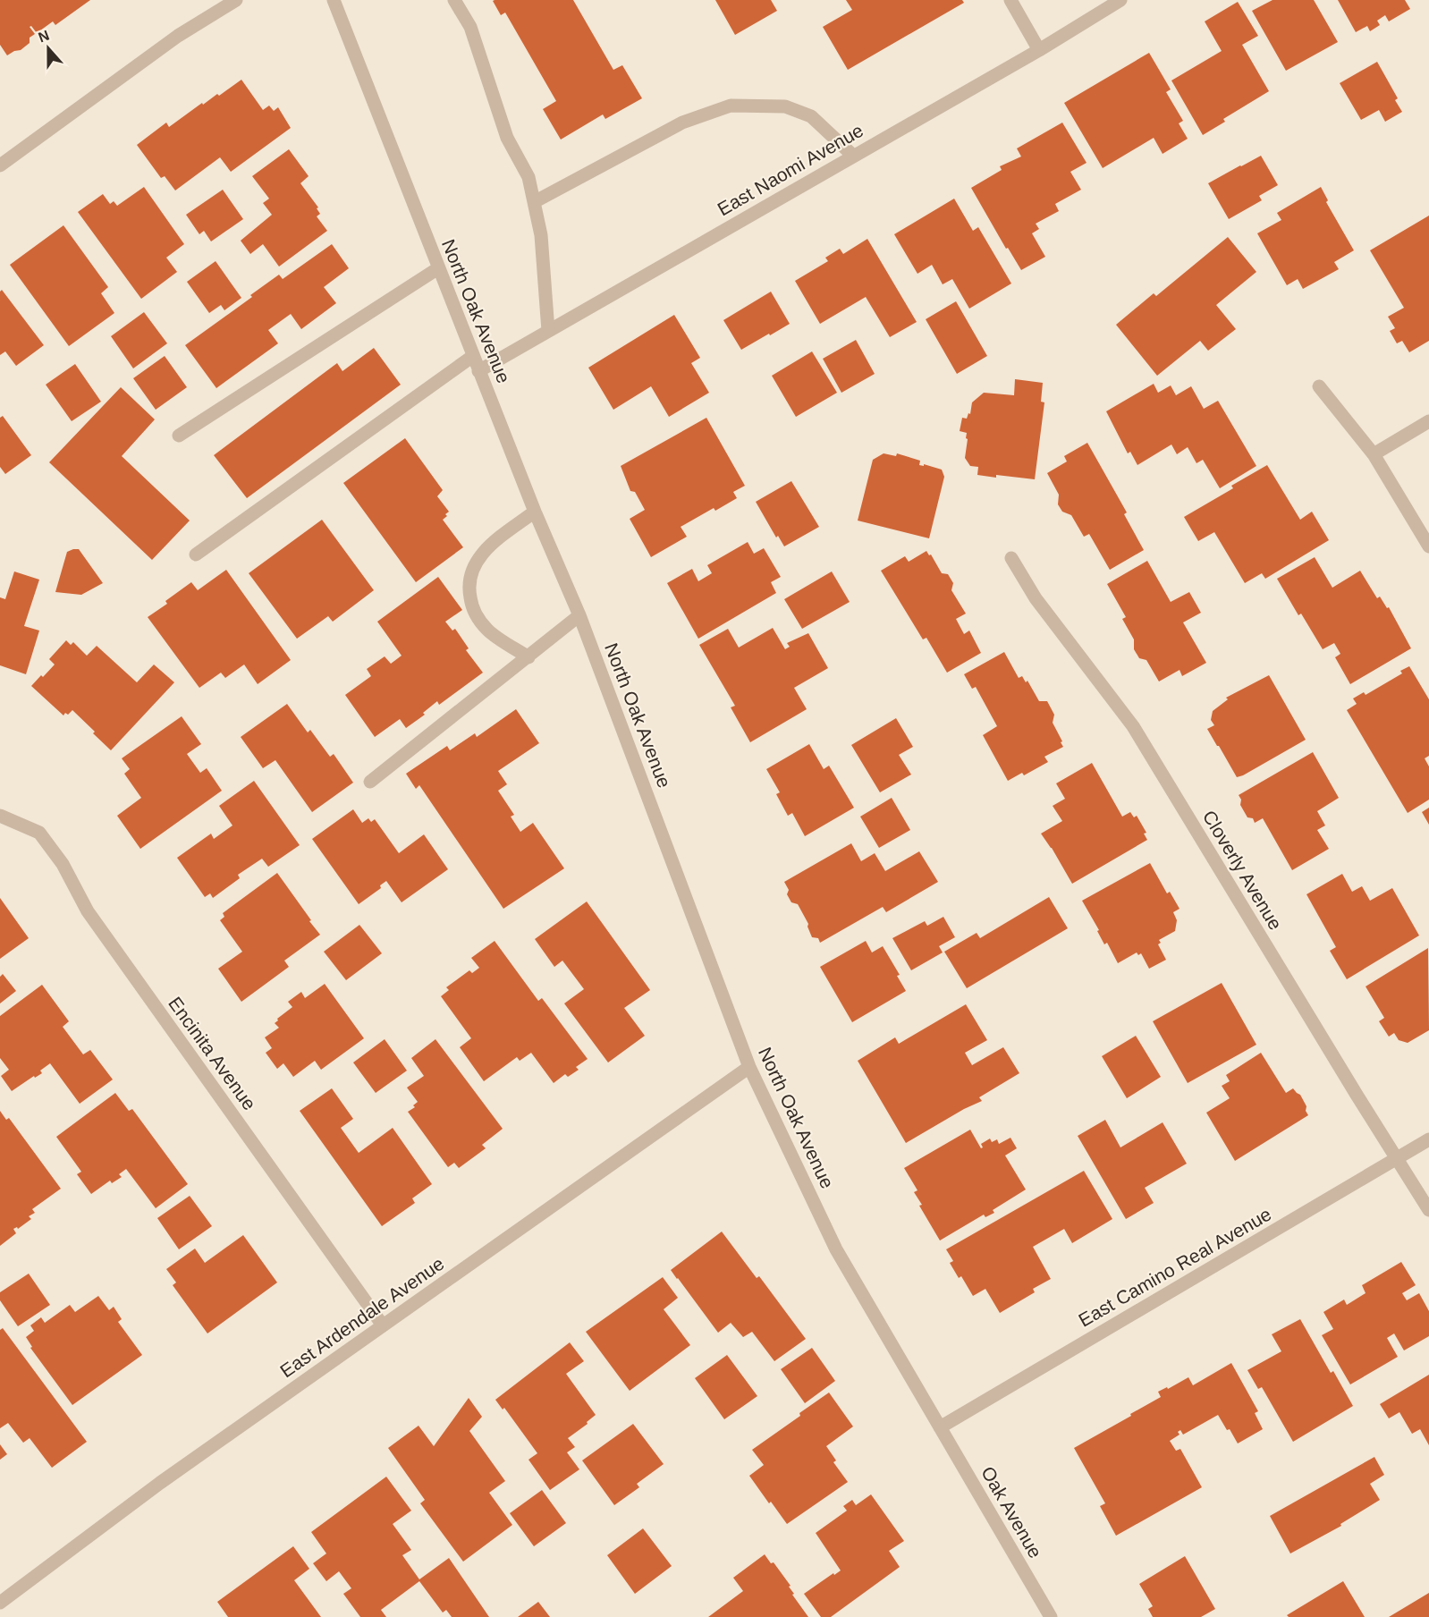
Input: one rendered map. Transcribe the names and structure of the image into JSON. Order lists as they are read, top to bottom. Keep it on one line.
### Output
{"streets":{"street":["East Naomi Avenue","North Oak Avenue","Cloverly Avenue","Encinita Avenue","East Camino Real Avenue","East Ardendale Avenue","Oak Avenue"]},"crossings":[["East Naomi Avenue","North Oak Avenue"],["North Oak Avenue","East Camino Real Avenue"],["North Oak Avenue","East Ardendale Avenue"],["North Oak Avenue","Oak Avenue"],["Cloverly Avenue","East Camino Real Avenue"],["Encinita Avenue","East Ardendale Avenue"],["East Camino Real Avenue","Oak Avenue"]],"north":"top"}
